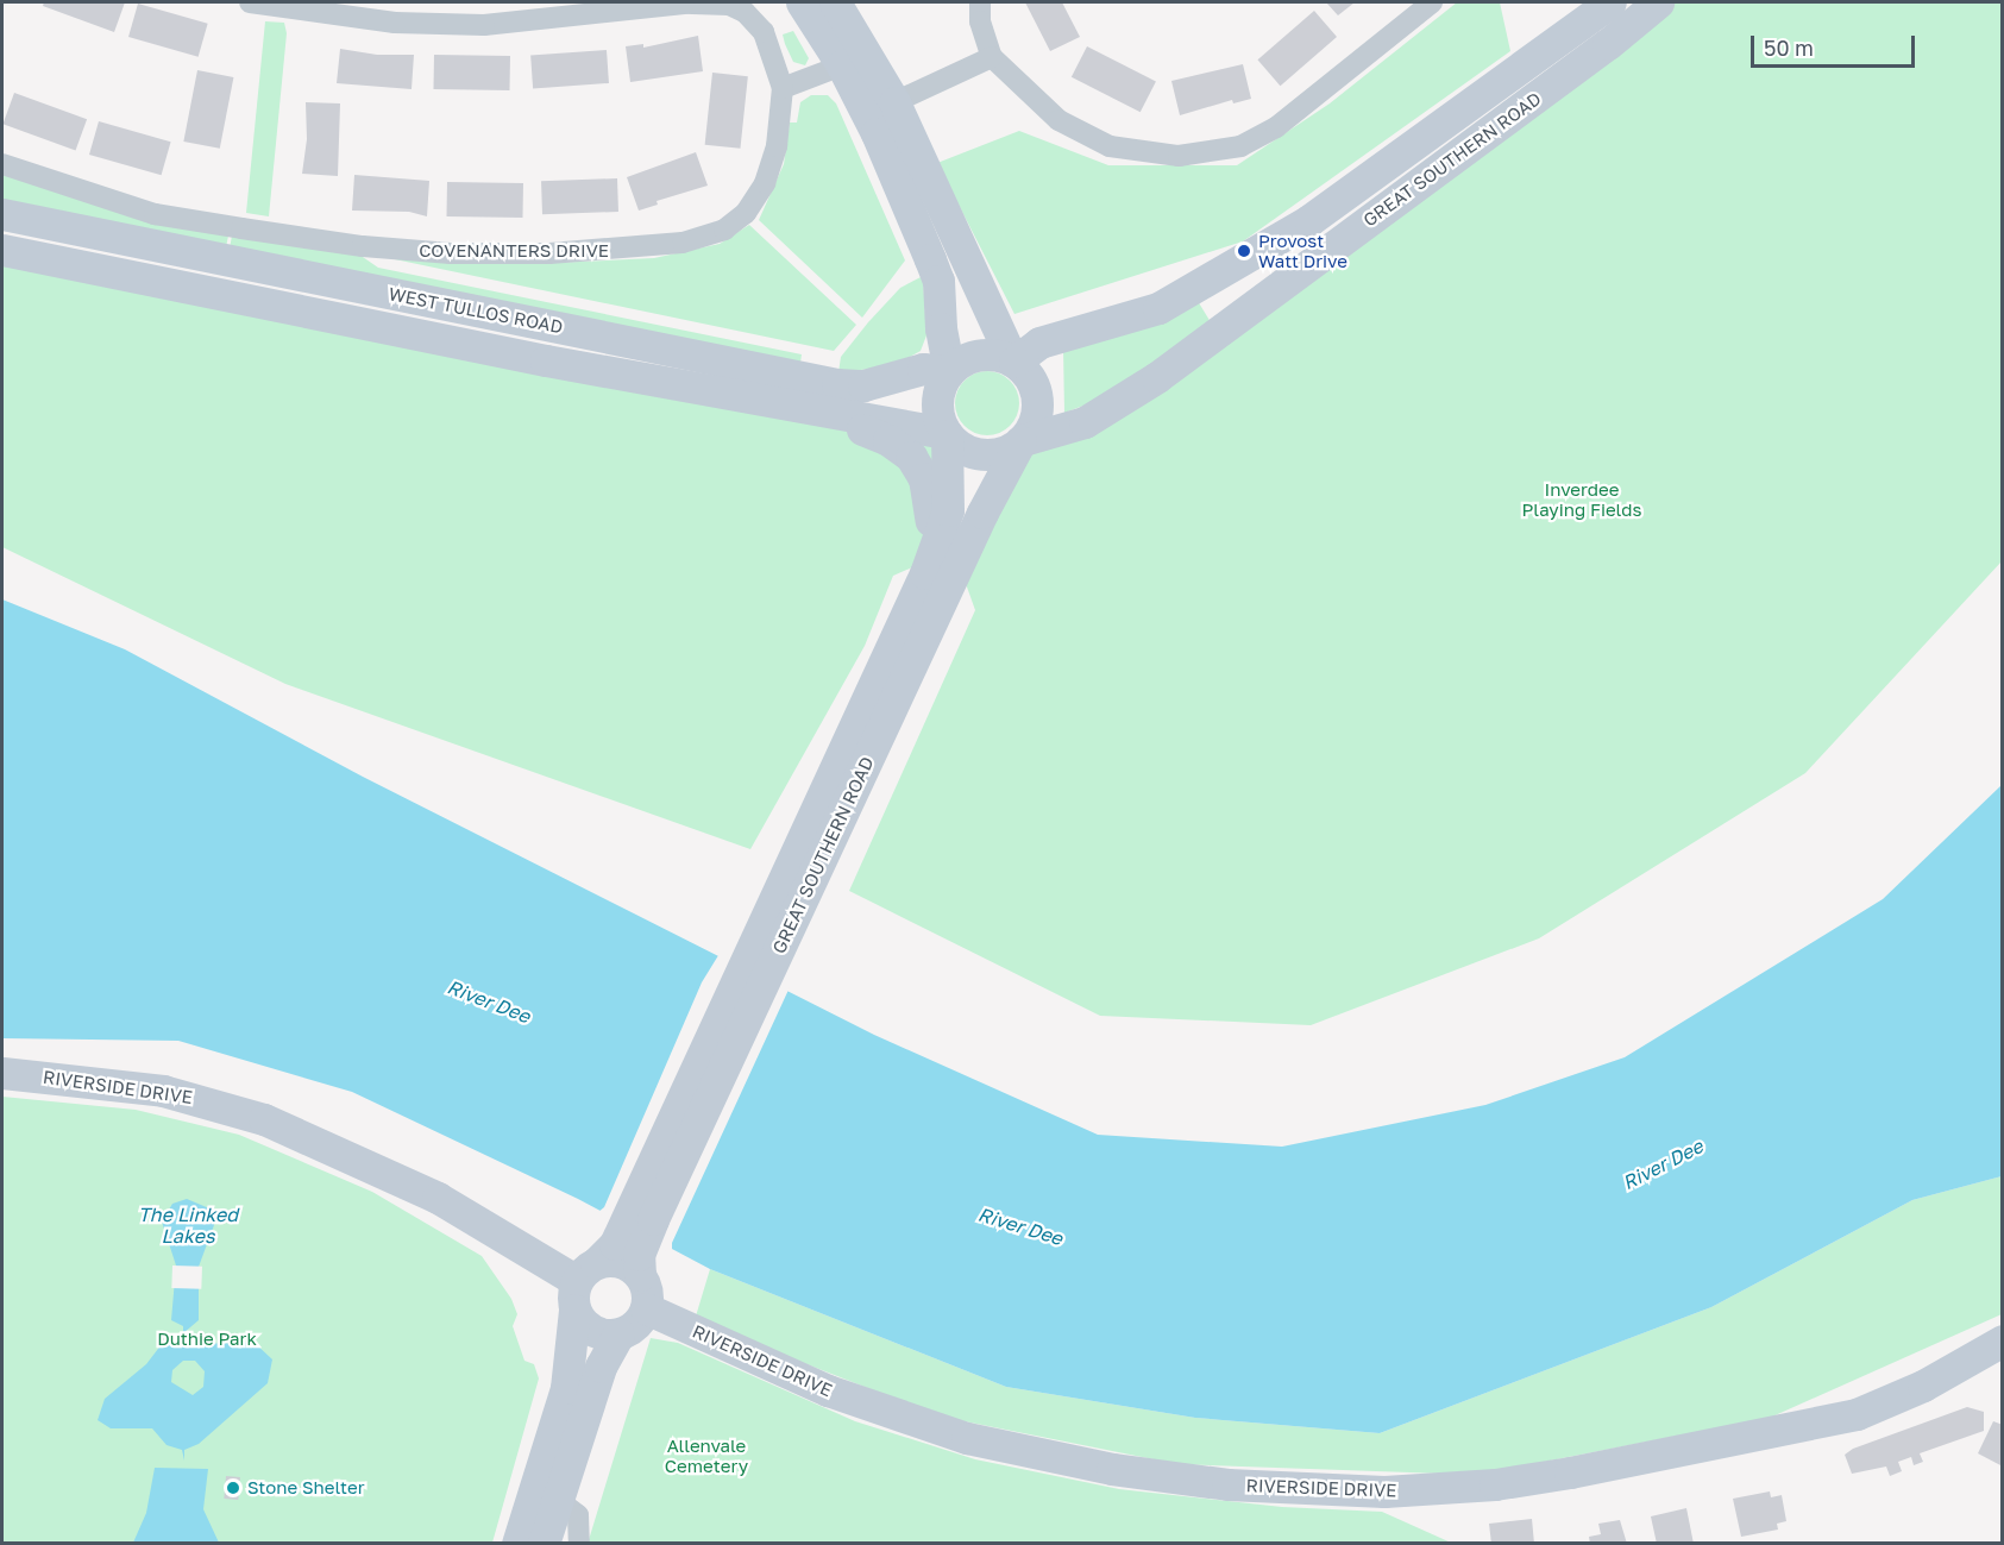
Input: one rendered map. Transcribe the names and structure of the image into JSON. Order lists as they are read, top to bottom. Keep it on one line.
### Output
{"streets":{"main road":["GREAT SOUTHERN ROAD","WEST TULLOS ROAD","RIVERSIDE DRIVE"],"street":["COVENANTERS DRIVE"]},"crossings":[["GREAT SOUTHERN ROAD","WEST TULLOS ROAD"],["GREAT SOUTHERN ROAD","RIVERSIDE DRIVE"]],"water":["River Dee","The Linked Lakes"],"parks":["Inverdee Playing Fields","Duthie Park","Allenvale Cemetery"],"places":["Provost Watt Drive","Stone Shelter"],"scale_bar":"50 m"}
